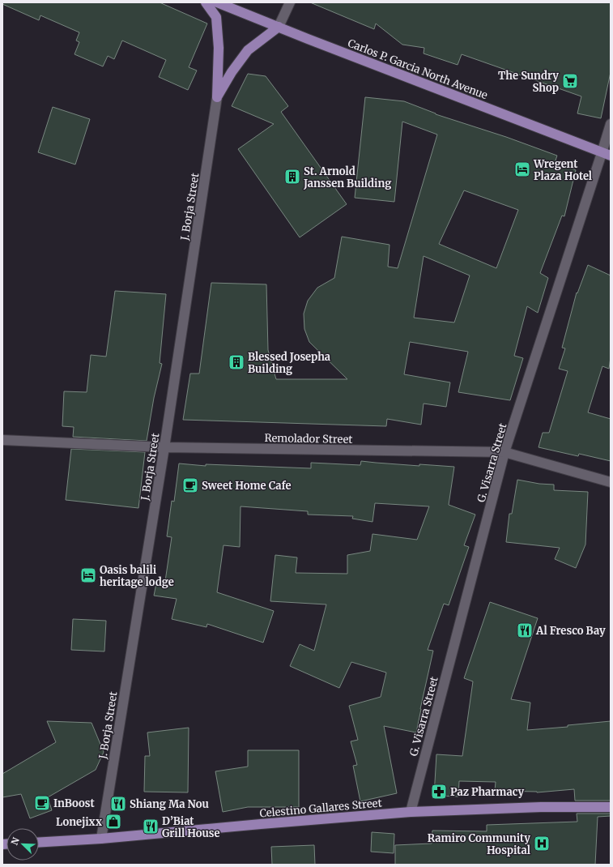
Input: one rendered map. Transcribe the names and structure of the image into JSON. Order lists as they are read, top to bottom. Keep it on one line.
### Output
{"streets":{"main road":["Carlos P. Garcia North Avenue","Celestino Gallares Street"],"street":["J. Borja Street","Remolador Street","G. Visarra Street"]},"crossings":[["Carlos P. Garcia North Avenue","G. Visarra Street"],["J. Borja Street","Remolador Street"],["J. Borja Street","Celestino Gallares Street"],["Remolador Street","G. Visarra Street"],["G. Visarra Street","Celestino Gallares Street"]],"places":{"supermarket":["The Sundry Shop"],"hotel":["Wregent Plaza Hotel","Oasis balili heritage lodge"],"building":["St. Arnold Janssen Building","Blessed Josepha Building"],"cafe":["Sweet Home Cafe","InBoost"],"restaurant":["Al Fresco Bay","Shiang Ma Nou","D’Biat Grill House"],"pharmacy":["Paz Pharmacy"],"shop":["Lonejixx"],"hospital":["Ramiro Community Hospital"]},"north":"top left"}
